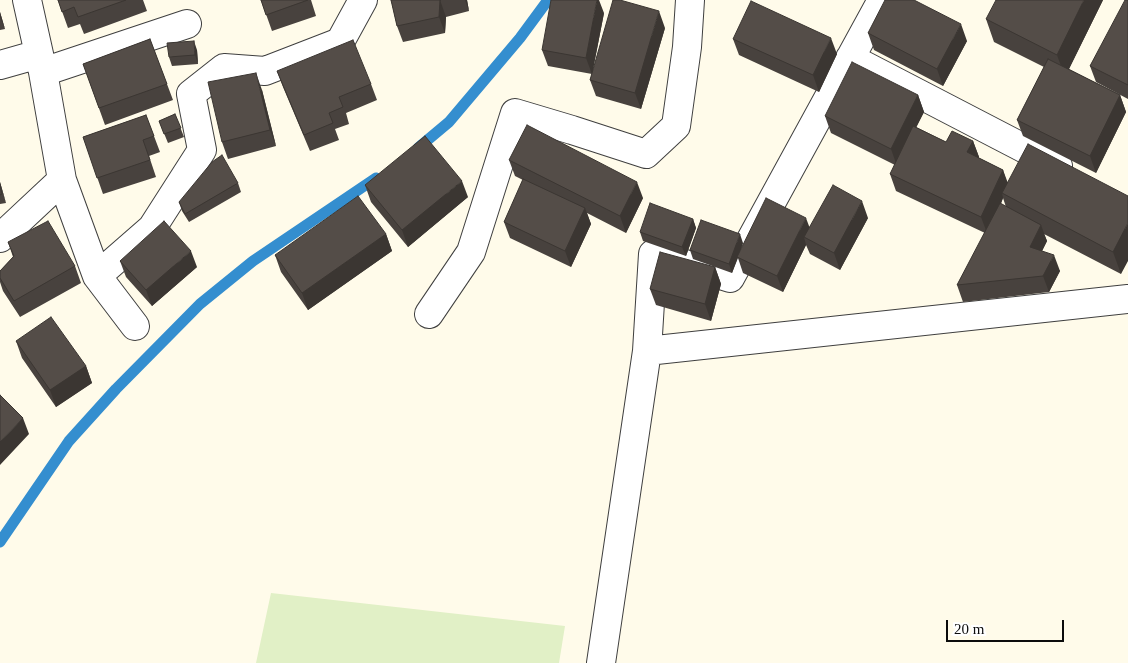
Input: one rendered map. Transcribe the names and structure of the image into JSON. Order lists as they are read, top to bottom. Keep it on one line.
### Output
{"scale_bar":"20 m"}
